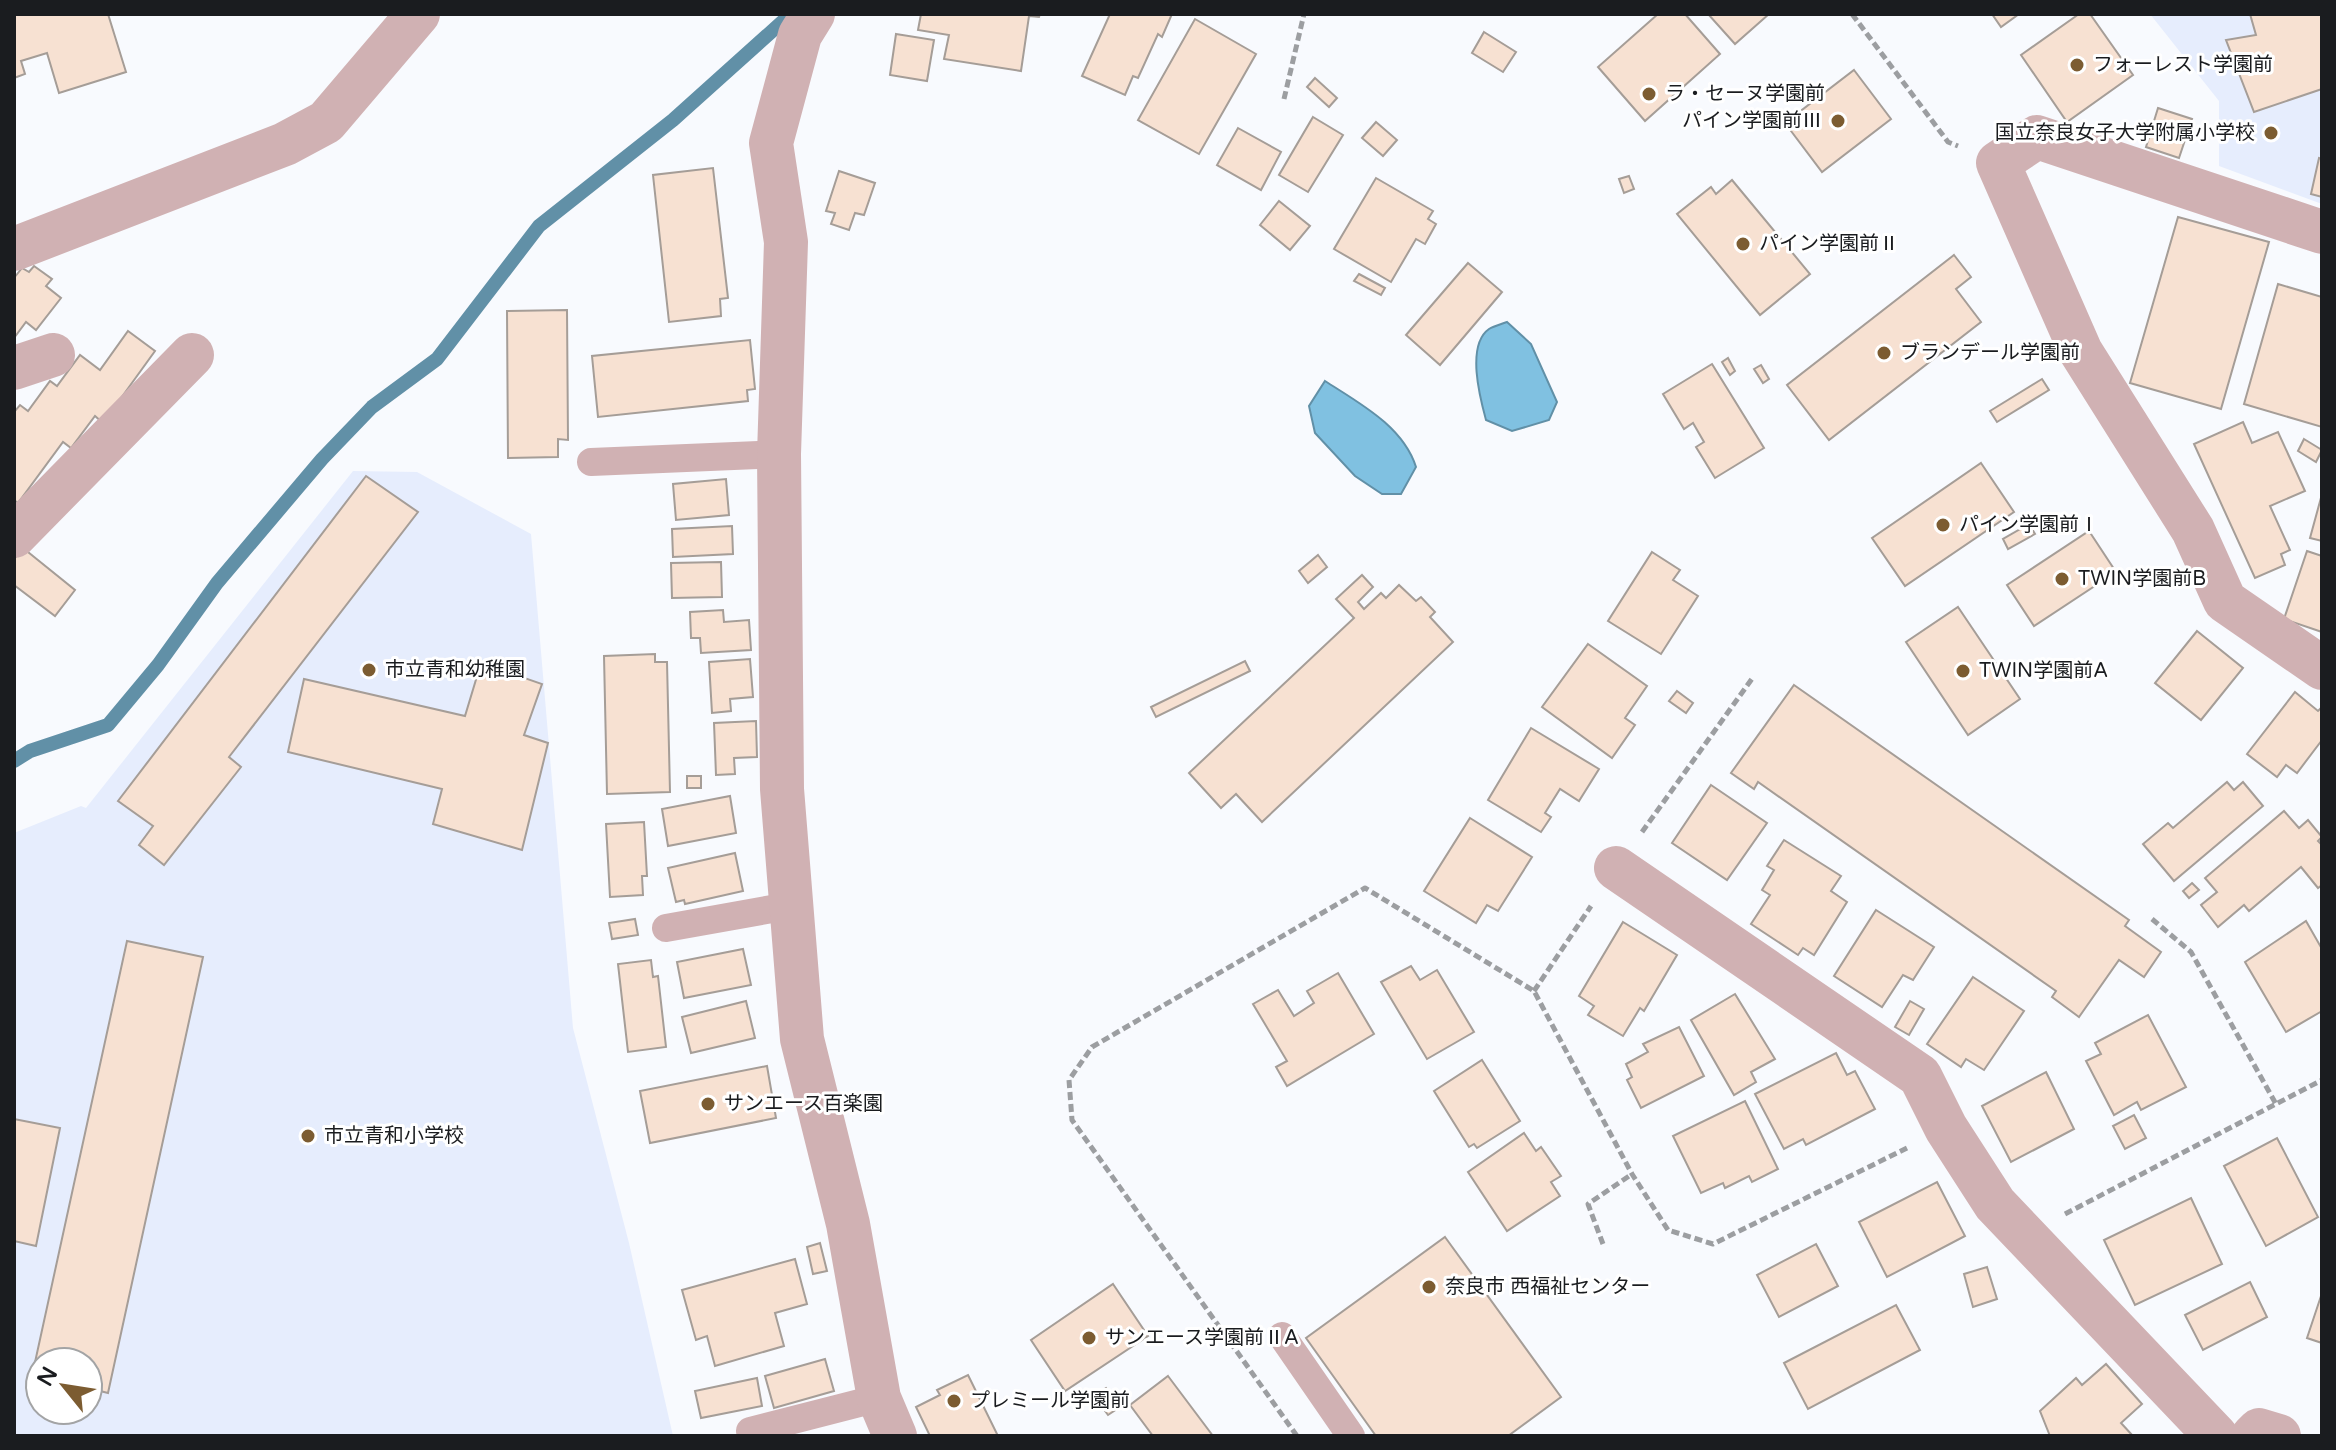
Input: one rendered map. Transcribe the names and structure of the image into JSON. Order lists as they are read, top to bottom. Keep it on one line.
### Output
{"places":["フォーレスト学園前","ラ・セーヌ学園前","パイン学園前Ⅲ","国立奈良女子大学附属小学校","パイン学園前Ⅱ","ブランデール学園前","パイン学園前Ⅰ","TWIN学園前B","市立青和幼稚園","TWIN学園前A","サンエース百楽園","市立青和小学校","奈良市 西福祉センター","サンエース学園前ⅡA","プレミール学園前"],"north":"top left"}
